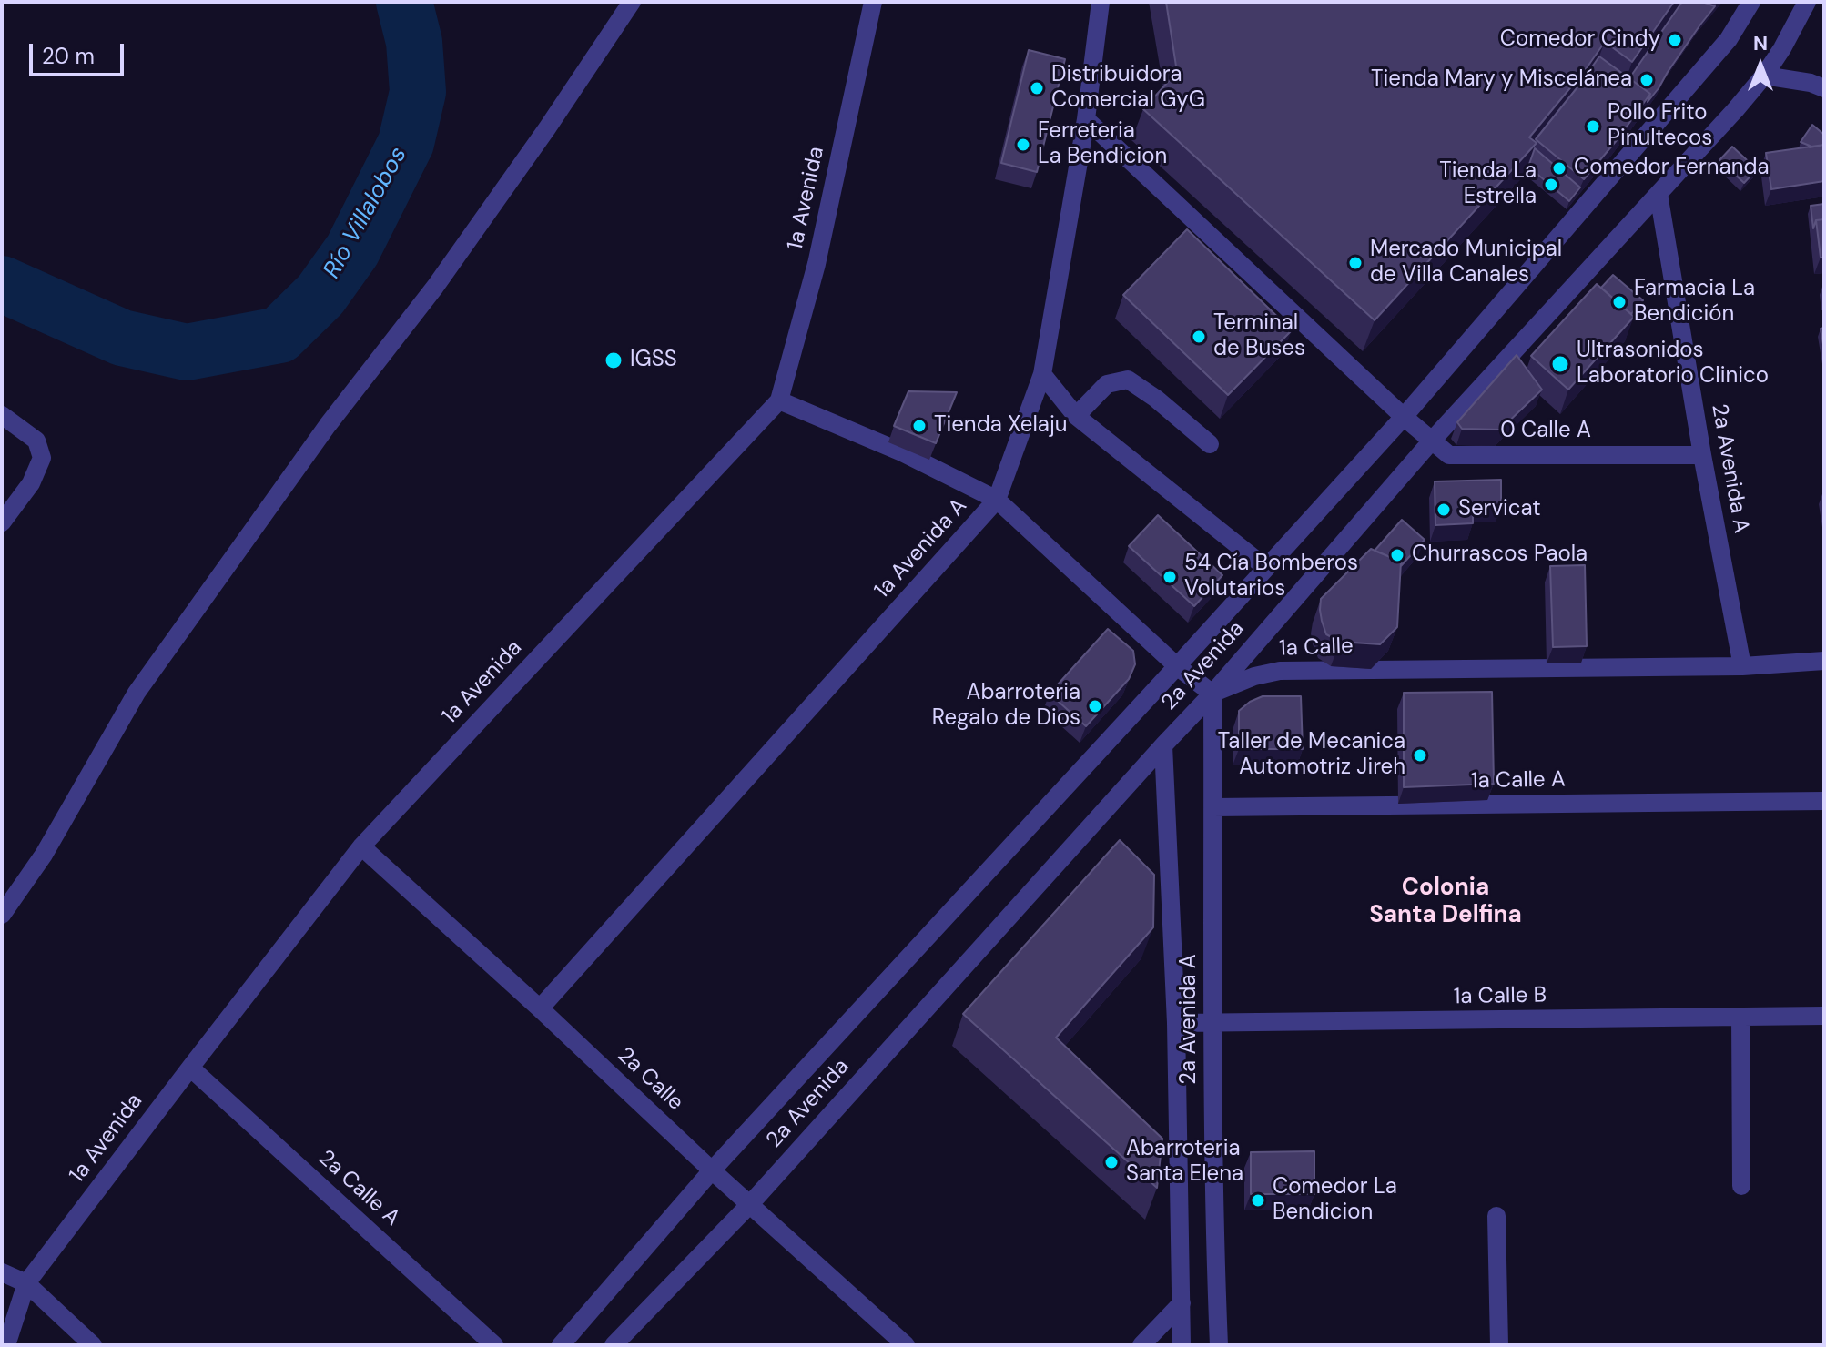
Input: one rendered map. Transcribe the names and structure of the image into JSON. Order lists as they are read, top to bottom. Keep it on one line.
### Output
{"streets":{"street":["1a Avenida","0 Calle A","2a Avenida A","1a Avenida A","1a Calle","2a Avenida","1a Calle A","1a Calle B","2a Calle","2a Calle A"]},"crossings":[["1a Avenida","2a Calle"],["1a Avenida","2a Calle A"],["0 Calle A","2a Avenida A"],["0 Calle A","1a Avenida A"],["0 Calle A","2a Avenida"],["2a Avenida A","1a Calle"],["2a Avenida A","2a Avenida"],["2a Avenida A","1a Calle A"],["2a Avenida A","1a Calle B"],["1a Avenida A","2a Calle"],["1a Calle","2a Avenida"],["2a Avenida","2a Calle"]],"districts":["Colonia Santa Delfina"],"water":["Río Villalobos"],"places":["Comedor Cindy","Tienda Mary y Miscelánea","Distribuidora Comercial GyG","Pollo Frito Pinultecos","Ferreteria La Bendicion","Comedor Fernanda","Tienda La Estrella","Mercado Municipal de Villa Canales","Farmacia La Bendición","Terminal de Buses","IGSS","Ultrasonidos Laboratorio Clinico","Tienda Xelaju","Servicat","Churrascos Paola","54 Cía Bomberos Volutarios","Abarroteria Regalo de Dios","Taller de Mecanica Automotriz Jireh","Abarroteria Santa Elena","Comedor La Bendicion"],"scale_bar":"20 m","north":"top"}
